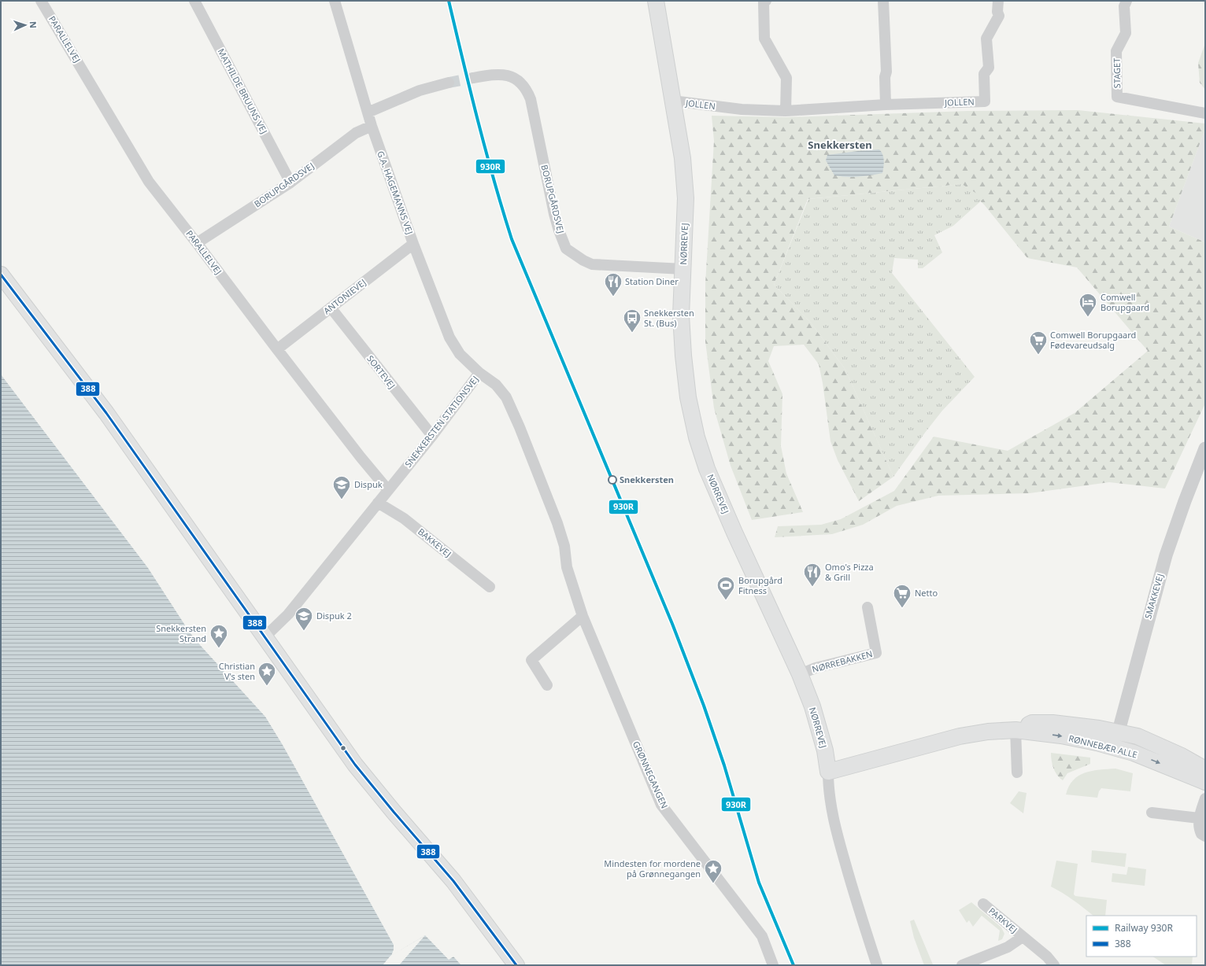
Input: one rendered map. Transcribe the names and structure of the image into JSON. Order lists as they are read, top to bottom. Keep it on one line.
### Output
{"streets":{"main road":["NØRREVEJ","RØNNEBÆR ALLE"],"street":["PARALLELVEJ","STAGET","MATHILDE BRUUNS VEJ","JOLLEN","BORUPGÅRDSVEJ","G.A. HAGEMANNS VEJ","ANTONIEVEJ","SORTEVEJ","SNEKKERSTEN STATIONSVEJ","BAKKEVEJ","SMAKKEVEJ","NØRREBAKKEN","GRØNNEGANGEN","PARKVEJ"]},"crossings":[["PARALLELVEJ","BORUPGÅRDSVEJ"],["PARALLELVEJ","ANTONIEVEJ"],["PARALLELVEJ","SNEKKERSTEN STATIONSVEJ"],["MATHILDE BRUUNS VEJ","BORUPGÅRDSVEJ"],["JOLLEN","NØRREVEJ"],["BORUPGÅRDSVEJ","G.A. HAGEMANNS VEJ"],["BORUPGÅRDSVEJ","NØRREVEJ"],["G.A. HAGEMANNS VEJ","ANTONIEVEJ"],["G.A. HAGEMANNS VEJ","SNEKKERSTEN STATIONSVEJ"],["NØRREVEJ","NØRREBAKKEN"],["NØRREVEJ","RØNNEBÆR ALLE"],["ANTONIEVEJ","SORTEVEJ"],["SORTEVEJ","SNEKKERSTEN STATIONSVEJ"],["SNEKKERSTEN STATIONSVEJ","BAKKEVEJ"],["SNEKKERSTEN STATIONSVEJ","GRØNNEGANGEN"],["SMAKKEVEJ","RØNNEBÆR ALLE"]],"districts":["Snekkersten"],"places":{"restaurant":["Station Diner","Omo's Pizza & Grill"],"hotel":["Comwell Borupgaard"],"bus stop":["Snekkersten St. (Bus)"],"supermarket":["Comwell Borupgaard Fødevareudsalg","Netto"],"other":["Snekkersten"],"school or university":["Dispuk","Dispuk 2"],"sports":["Borupgård Fitness"],"place":["Snekkersten Strand","Christian V's sten","Mindesten for mordene på Grønnegangen"]},"lines":["rail line 930R","transit line 388"],"legend":["Railway 930R","388"],"north":"right"}
